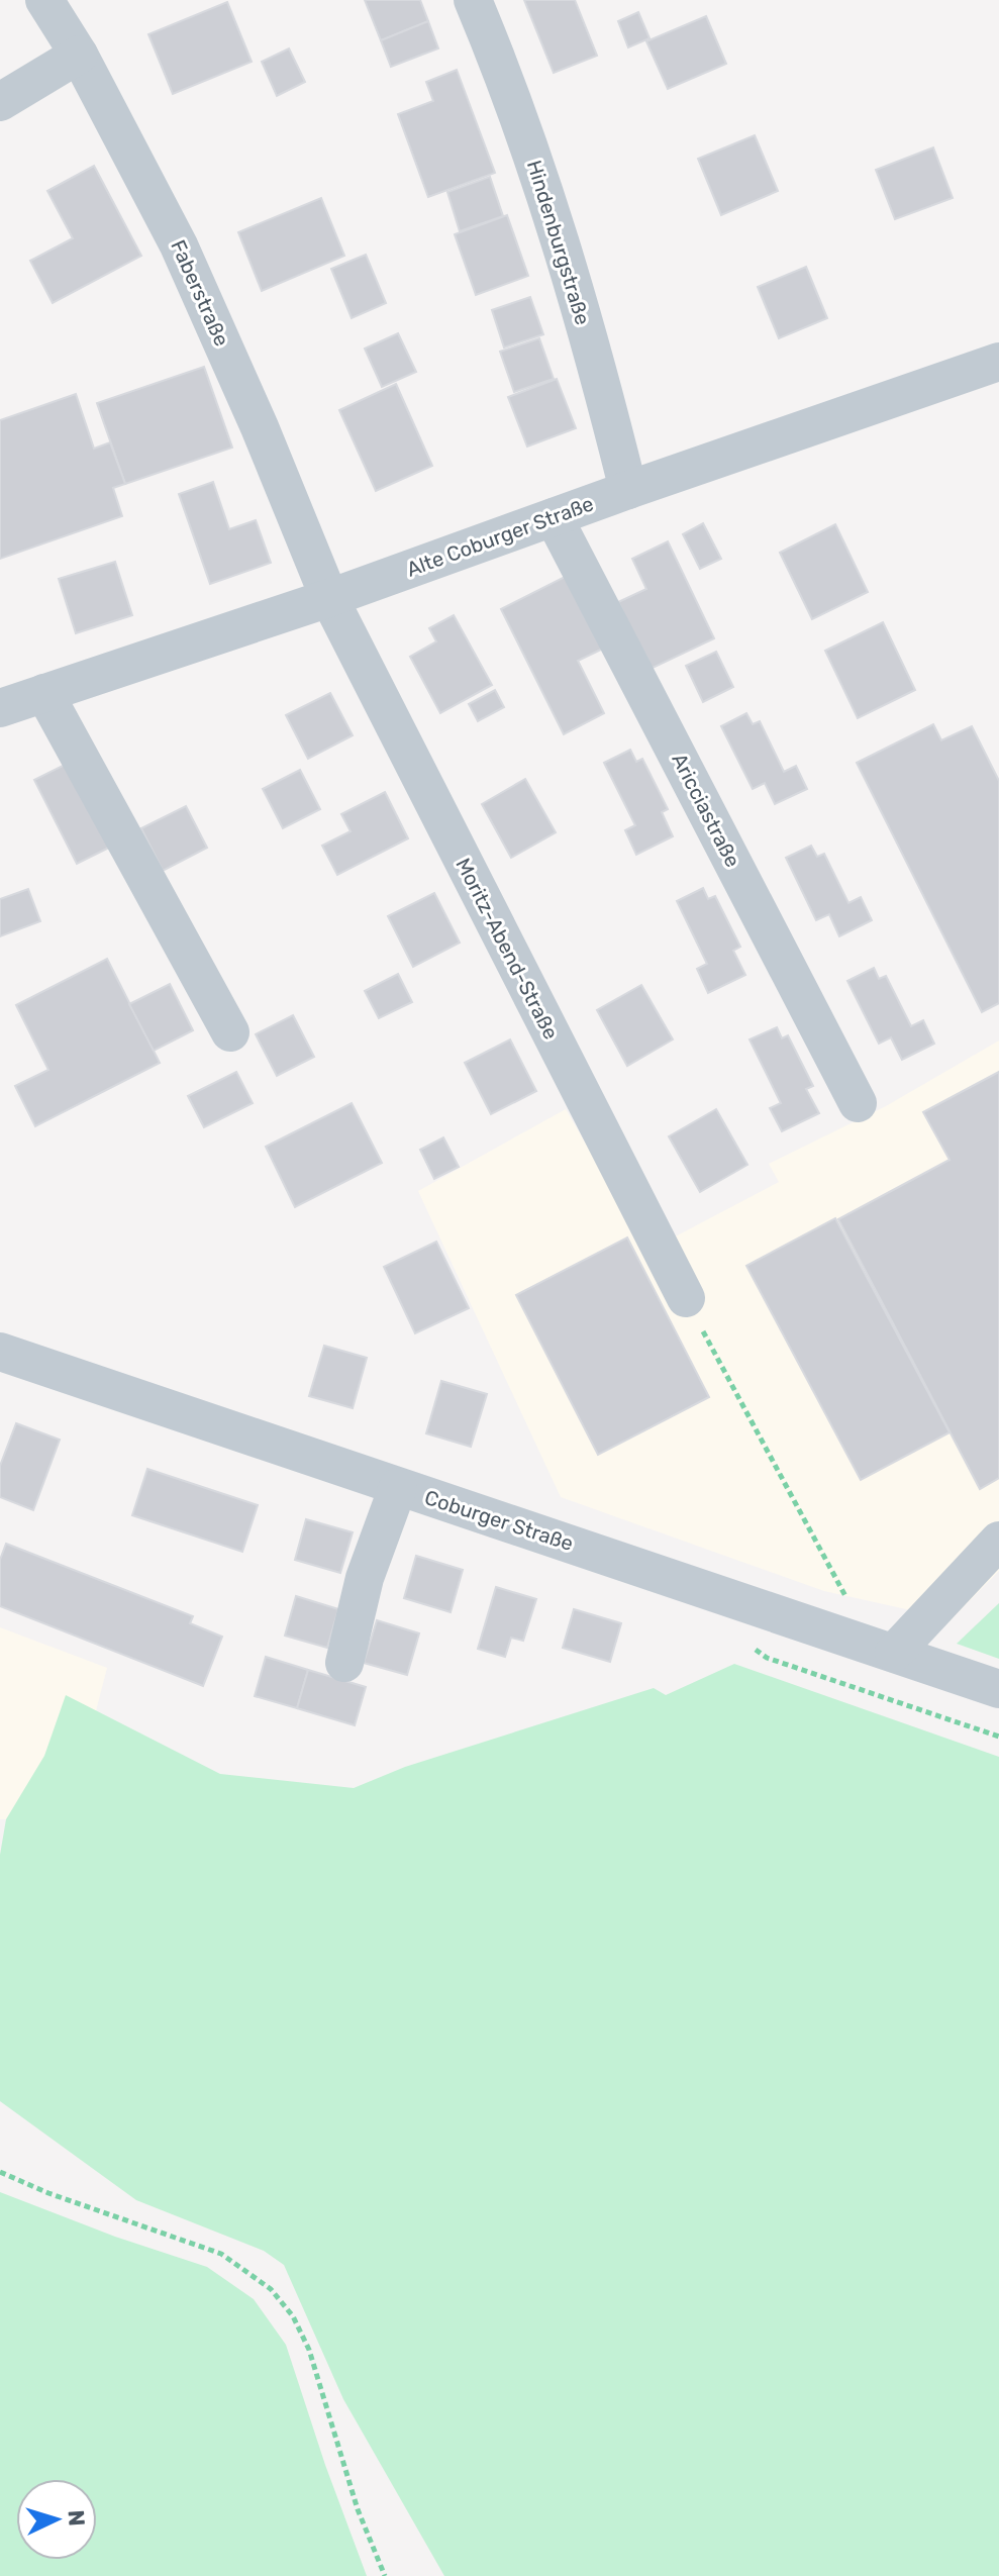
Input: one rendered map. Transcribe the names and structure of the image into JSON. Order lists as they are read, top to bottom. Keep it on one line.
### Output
{"streets":{"street":["Hindenburgstraße","Faberstraße","Alte Coburger Straße","Aricciastraße","Moritz-Abend-Straße","Coburger Straße"]},"crossings":[["Hindenburgstraße","Alte Coburger Straße"],["Faberstraße","Alte Coburger Straße"],["Faberstraße","Moritz-Abend-Straße"],["Alte Coburger Straße","Aricciastraße"],["Alte Coburger Straße","Moritz-Abend-Straße"]],"north":"right"}
